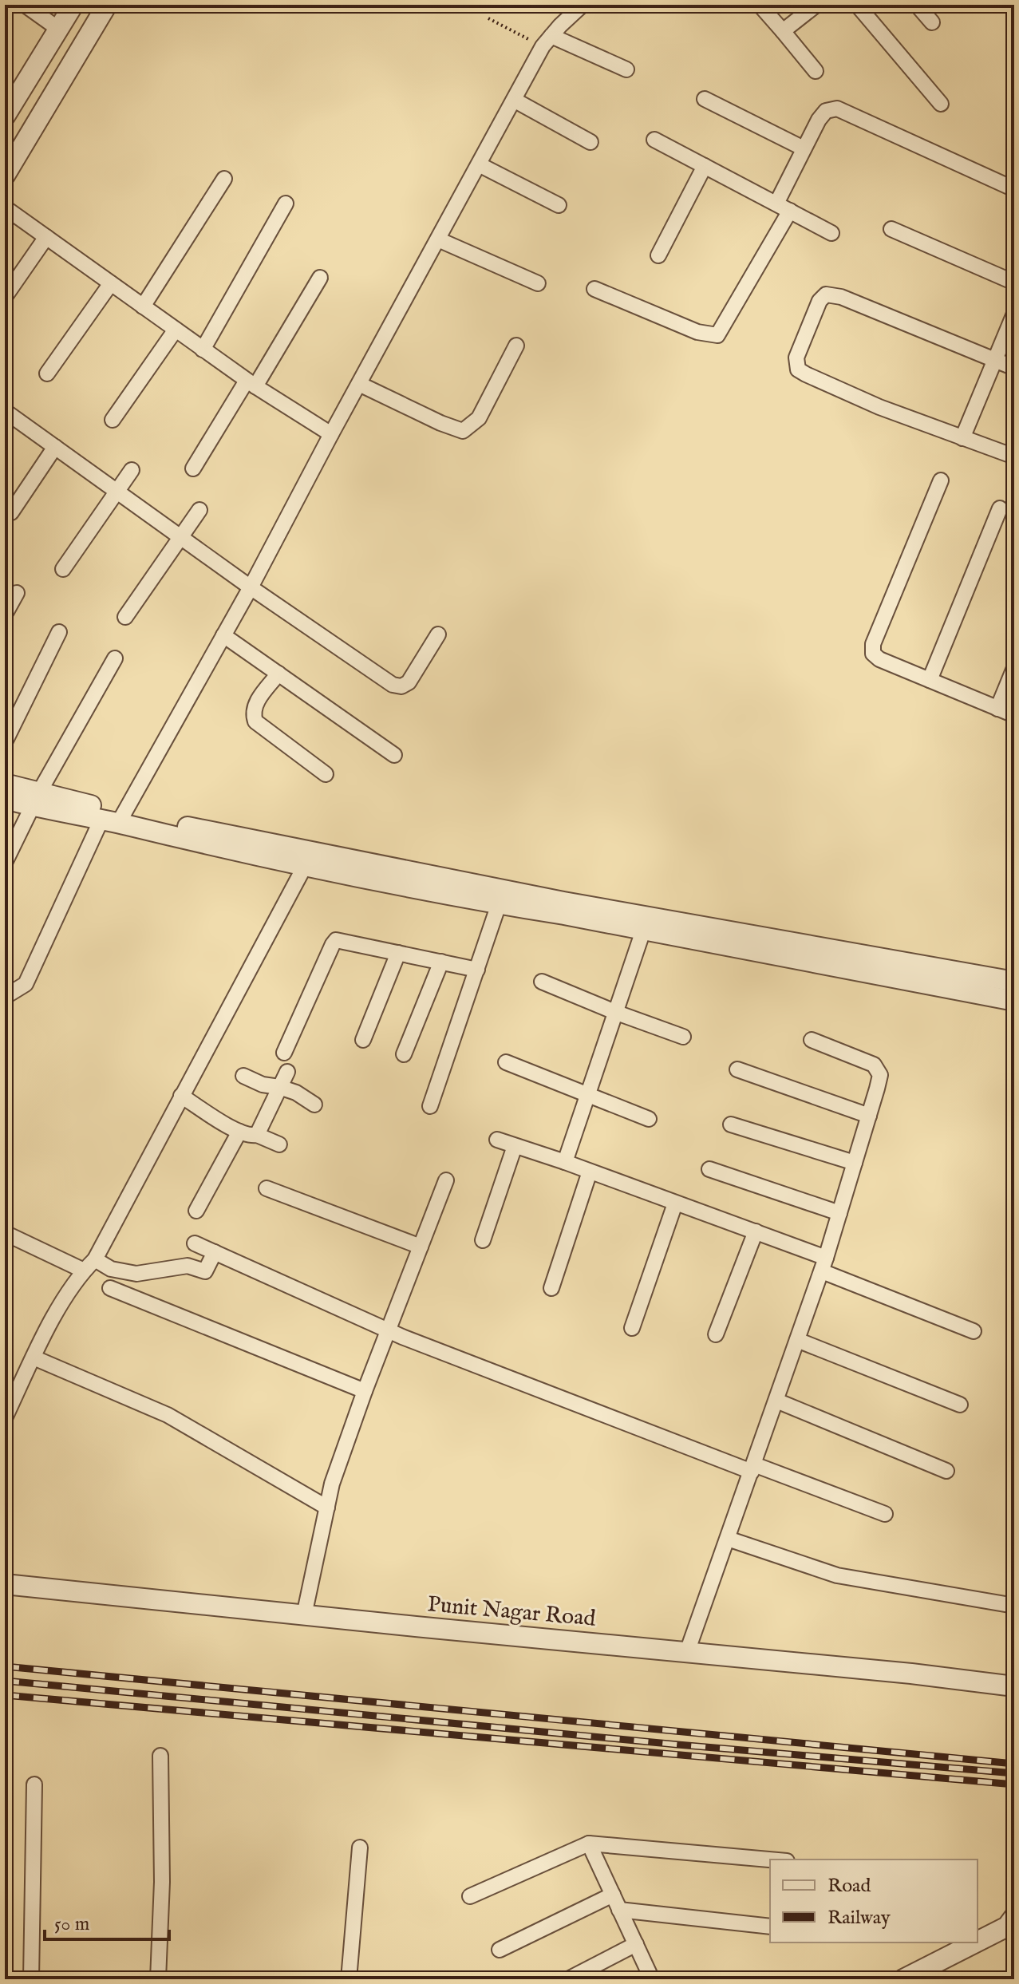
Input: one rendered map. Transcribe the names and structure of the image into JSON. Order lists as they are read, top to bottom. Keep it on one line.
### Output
{"streets":{"street":["Punit Nagar Road"]},"legend":["Road","Railway"],"scale_bar":"50 m"}
